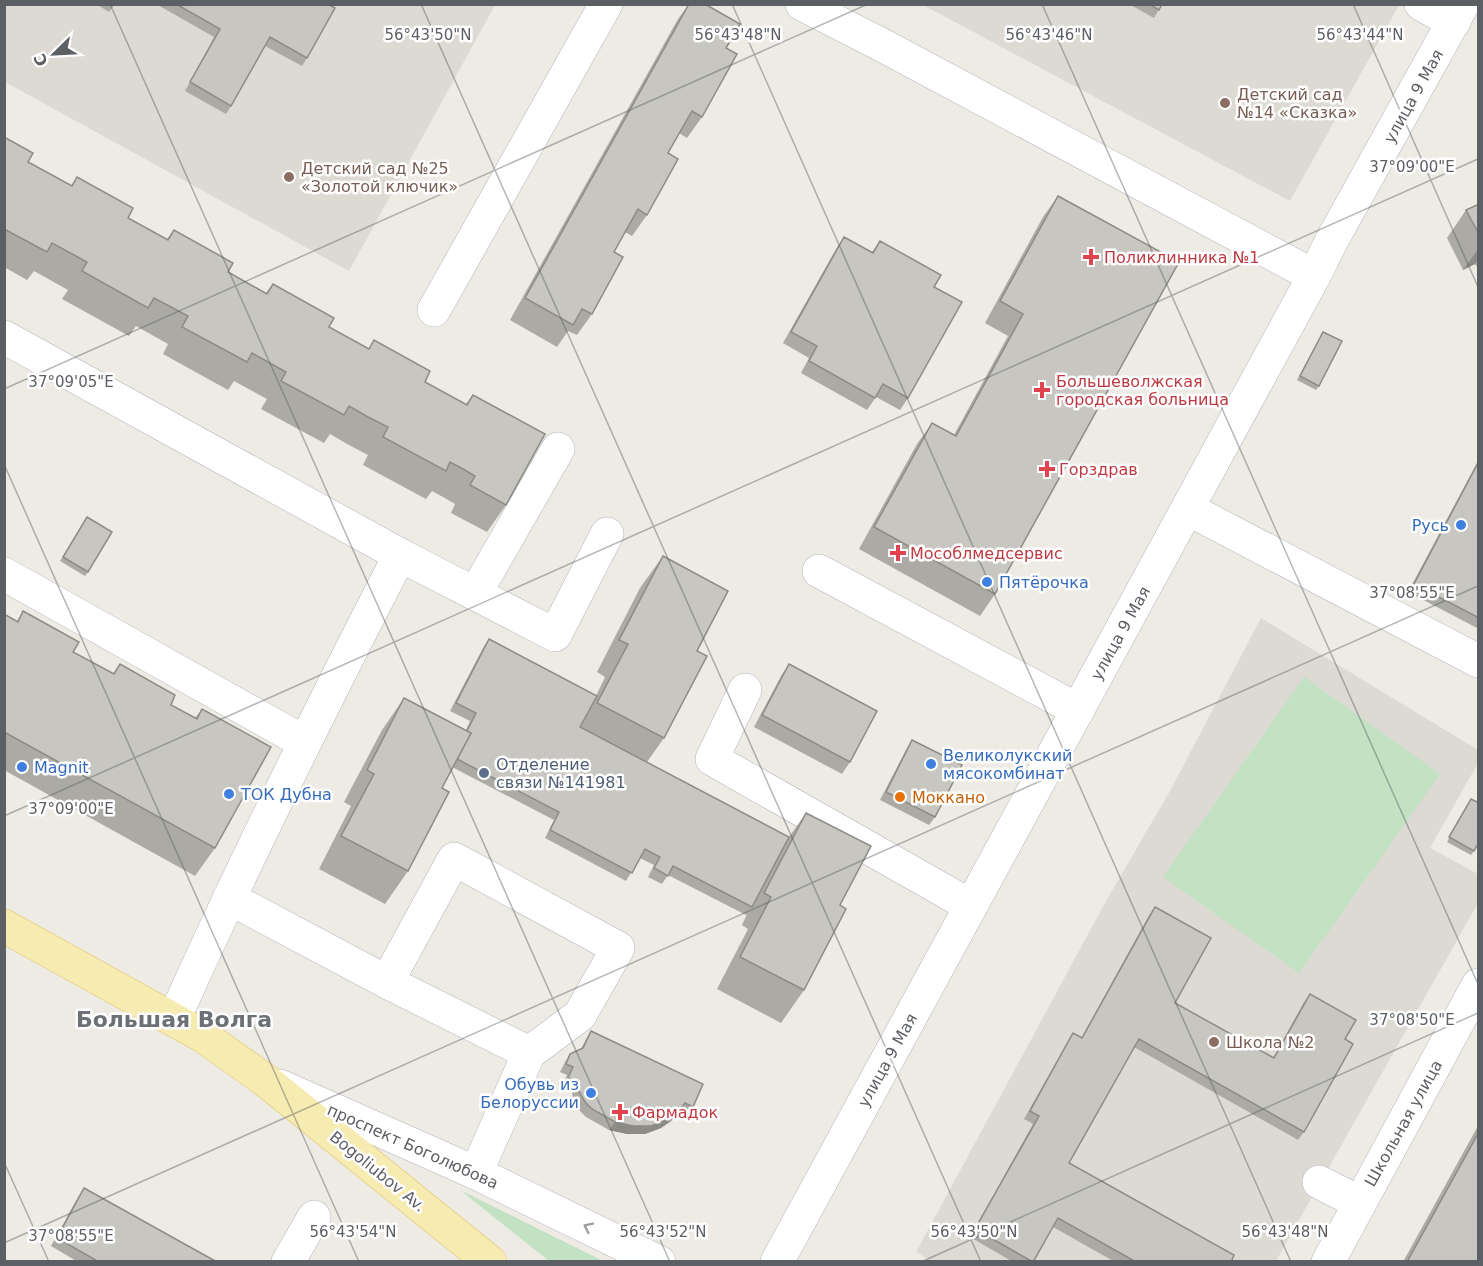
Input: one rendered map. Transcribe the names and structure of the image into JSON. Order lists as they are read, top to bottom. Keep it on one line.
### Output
{"streets":{"main road":["проспект Боголюбова","Bogoliubov Av."],"street":["улица 9 Мая","Школьная улица"]},"crossings":[["проспект Боголюбова","Bogoliubov Av."]],"one_way":["проспект Боголюбова"],"districts":["Большая Волга"],"places":{"other":["Детский сад №14 «Сказка»","Детский сад №25 «Золотой ключик»","Русь","Пятёрочка","Великолукский мясокомбинат","Magnit","Отделение связи №141981","ТОК Дубна","Моккано","Школа №2","Обувь из Белоруссии"],"health":["Поликлинника №1","Большеволжская городская больница","Горздрав","Мособлмедсервис","Фармадок"]},"north":"bottom left","coordinates":["56°43'50\"N","56°43'48\"N","56°43'46\"N","56°43'44\"N","37°09'00\"E","37°09'05\"E","37°08'55\"E","37°08'50\"E","56°43'54\"N","56°43'52\"N"]}
